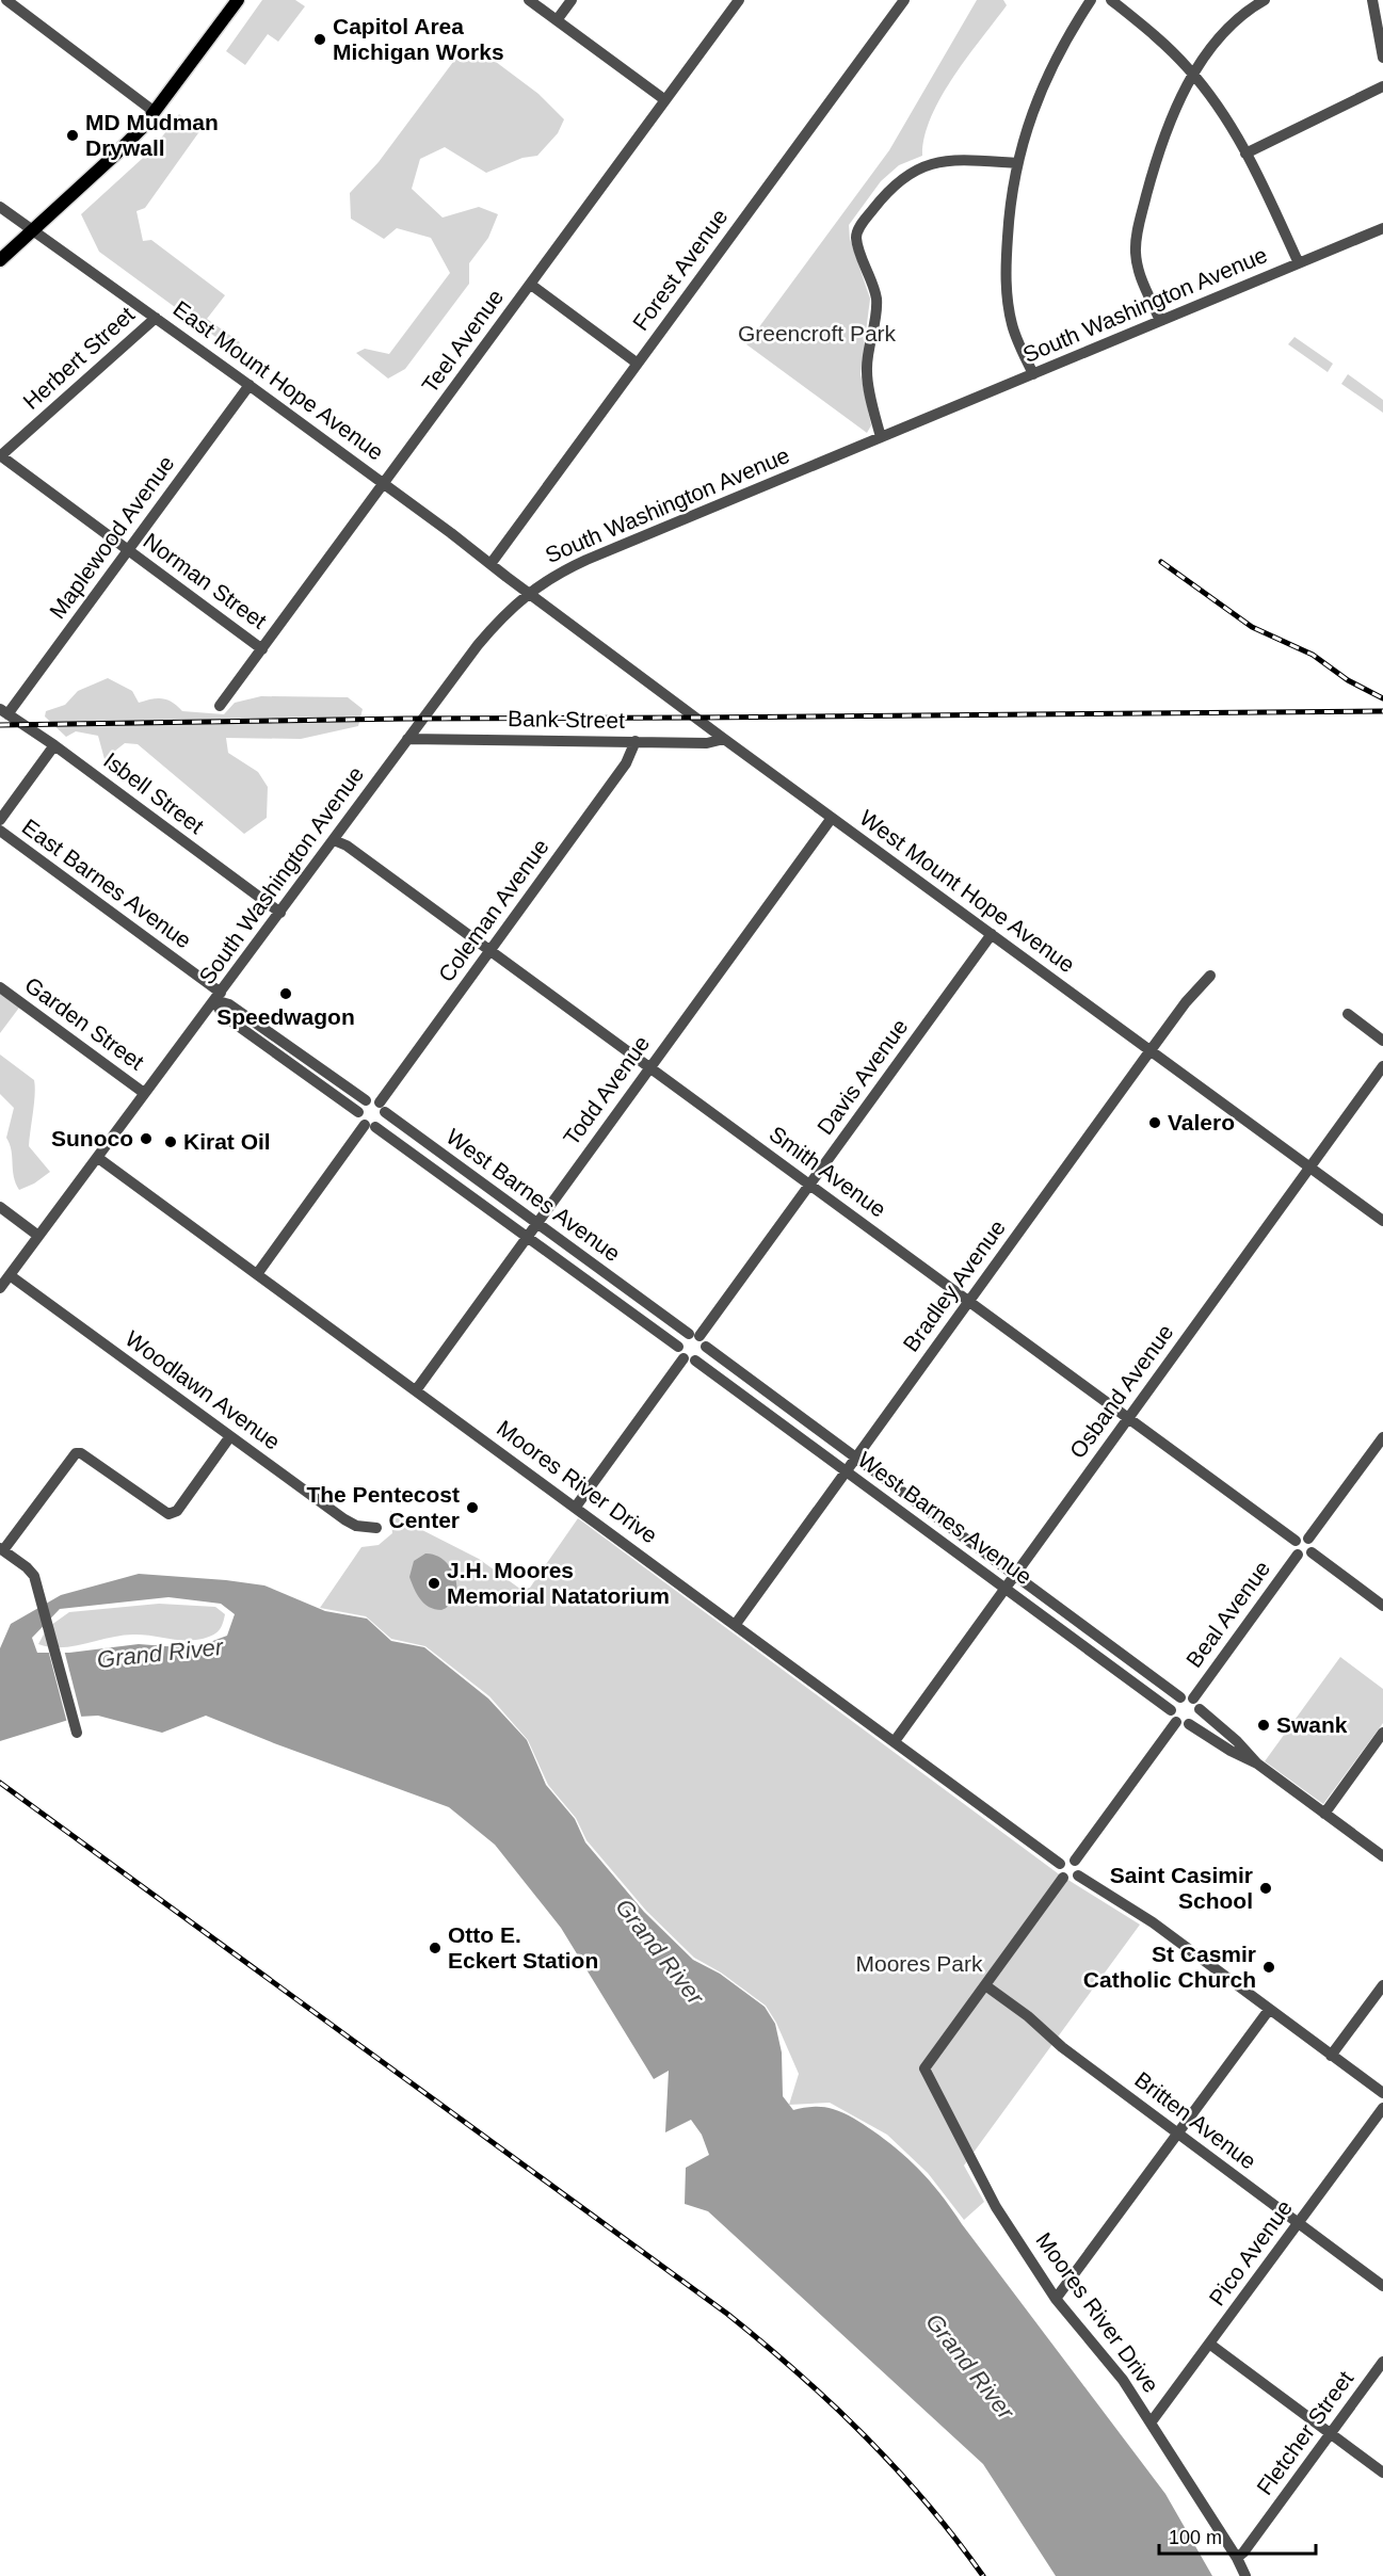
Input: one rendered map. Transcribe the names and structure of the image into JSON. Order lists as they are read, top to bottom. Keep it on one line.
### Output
{"streets":{"street":["Forest Avenue","South Washington Avenue","Teel Avenue","Herbert Street","East Mount Hope Avenue","Maplewood Avenue","Norman Street","Bank Street","Isbell Street","East Barnes Avenue","West Mount Hope Avenue","Coleman Avenue","Garden Street","Davis Avenue","Todd Avenue","Smith Avenue","West Barnes Avenue","Bradley Avenue","Woodlawn Avenue","Osband Avenue","Moores River Drive","Beal Avenue","Britten Avenue","Pico Avenue","Fletcher Street"]},"crossings":[["Forest Avenue","East Mount Hope Avenue"],["South Washington Avenue","East Mount Hope Avenue"],["South Washington Avenue","Bank Street"],["South Washington Avenue","Isbell Street"],["South Washington Avenue","East Barnes Avenue"],["South Washington Avenue","West Mount Hope Avenue"],["South Washington Avenue","Garden Street"],["South Washington Avenue","Smith Avenue"],["South Washington Avenue","Woodlawn Avenue"],["South Washington Avenue","Moores River Drive"],["Teel Avenue","East Mount Hope Avenue"],["Teel Avenue","Norman Street"],["Herbert Street","East Mount Hope Avenue"],["Herbert Street","Norman Street"],["East Mount Hope Avenue","Maplewood Avenue"],["East Mount Hope Avenue","West Mount Hope Avenue"],["Maplewood Avenue","Norman Street"],["Maplewood Avenue","Isbell Street"],["Bank Street","West Mount Hope Avenue"],["Bank Street","Coleman Avenue"],["West Mount Hope Avenue","Davis Avenue"],["West Mount Hope Avenue","Todd Avenue"],["West Mount Hope Avenue","Bradley Avenue"],["West Mount Hope Avenue","Osband Avenue"],["Coleman Avenue","Smith Avenue"],["Coleman Avenue","West Barnes Avenue"],["Davis Avenue","Smith Avenue"],["Davis Avenue","West Barnes Avenue"],["Todd Avenue","Smith Avenue"],["Todd Avenue","West Barnes Avenue"],["Todd Avenue","Moores River Drive"],["Smith Avenue","Bradley Avenue"],["Smith Avenue","Osband Avenue"],["Smith Avenue","Beal Avenue"],["West Barnes Avenue","Bradley Avenue"],["West Barnes Avenue","Osband Avenue"],["West Barnes Avenue","Beal Avenue"],["Bradley Avenue","Moores River Drive"],["Osband Avenue","Moores River Drive"],["Moores River Drive","Britten Avenue"],["Moores River Drive","Pico Avenue"],["Moores River Drive","Fletcher Street"],["Britten Avenue","Pico Avenue"]],"water":["Grand River"],"parks":["Greencroft Park","Moores Park"],"places":["Capitol Area Michigan Works","MD Mudman Drywall","Speedwagon","Valero","Sunoco","Kirat Oil","The Pentecost Center","J.H. Moores Memorial Natatorium","Swank","Saint Casimir School","Otto E. Eckert Station","St Casmir Catholic Church"],"scale_bar":"100 m"}
